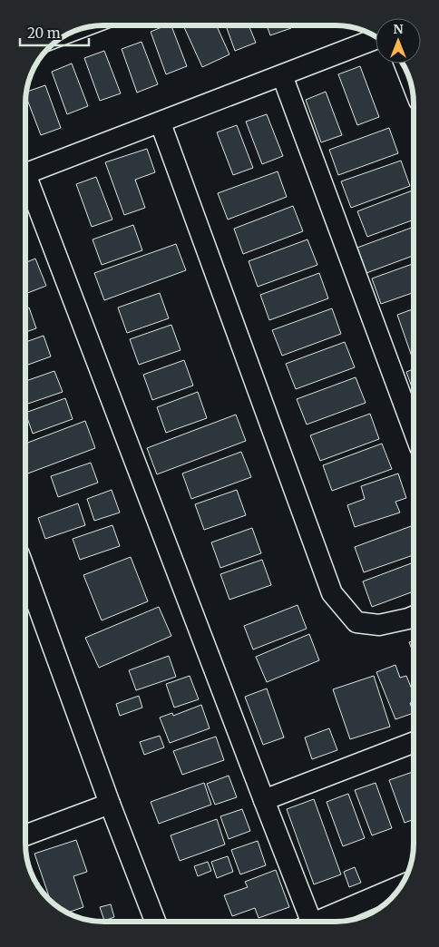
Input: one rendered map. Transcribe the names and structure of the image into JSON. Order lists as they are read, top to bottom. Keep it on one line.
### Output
{"scale_bar":"20 m","north":"top"}
